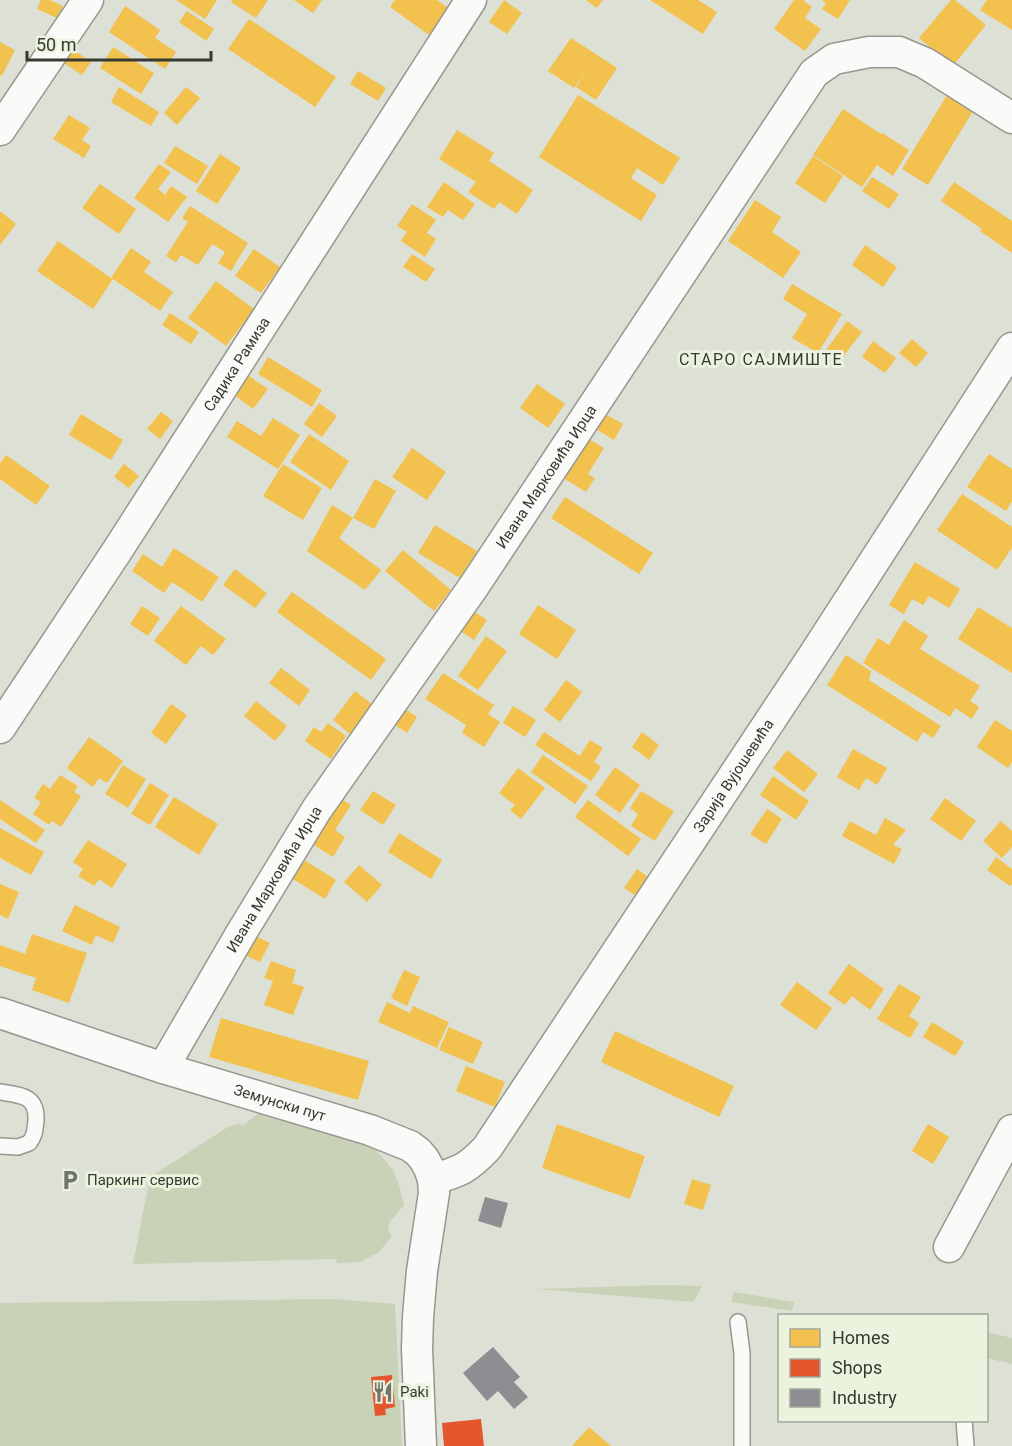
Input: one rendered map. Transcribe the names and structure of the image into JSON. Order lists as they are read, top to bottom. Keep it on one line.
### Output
{"streets":{"street":["Садика Рамиза","Ивана Марковића Ирца","Зарија Вујошевића","Земунски пут"]},"crossings":[["Ивана Марковића Ирца","Земунски пут"],["Зарија Вујошевића","Земунски пут"]],"districts":["СТАРО САЈМИШТЕ"],"places":{"parking":["Паркинг сервис"],"restaurant":["Paki"]},"legend":["Homes","Shops","Industry"],"scale_bar":"50 m"}
